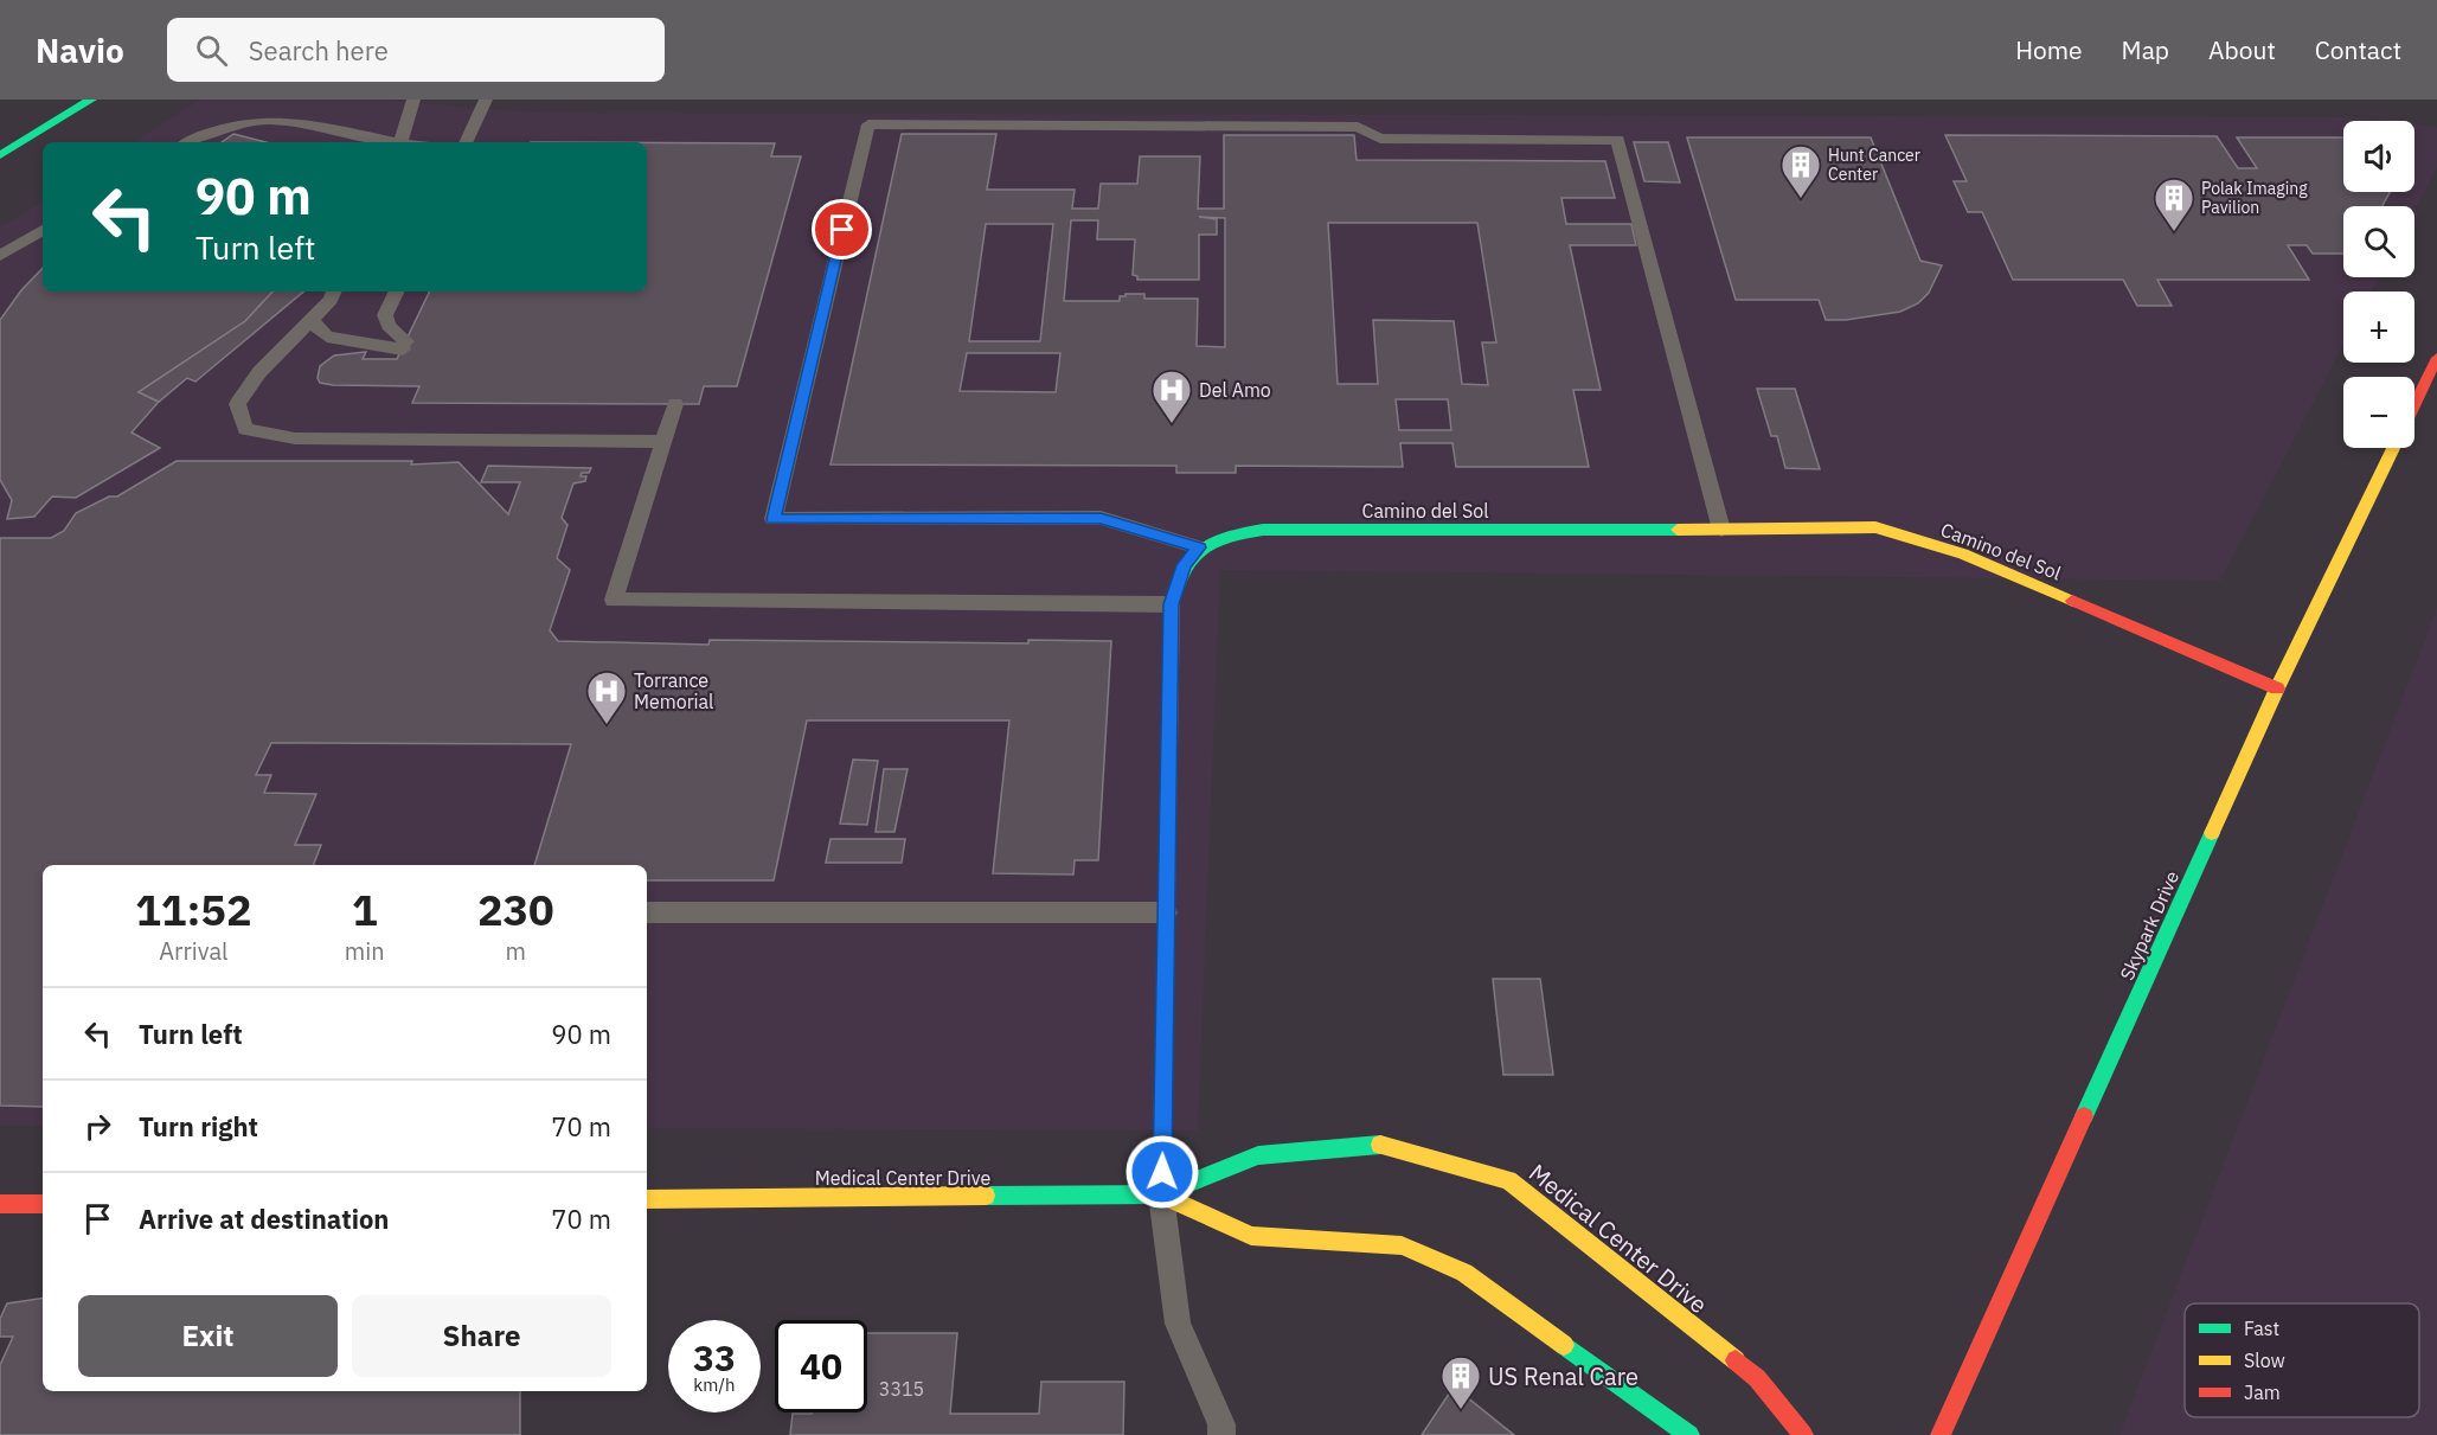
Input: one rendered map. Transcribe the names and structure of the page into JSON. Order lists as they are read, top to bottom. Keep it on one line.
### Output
{"streets":{"street":["Camino del Sol","Skypark Drive","Medical Center Drive"]},"crossings":[["Camino del Sol","Skypark Drive"]],"places":{"building":["Hunt Cancer Center","Polak Imaging Pavilion","US Renal Care"],"hospital":["Del Amo","Torrance Memorial"]},"house_numbers":["3315"],"legend":["Fast","Slow","Jam"],"page":{"header":"Navio","search":"Search here","nav":["Home","Map","About","Contact"],"map_buttons":["+","−"],"turn":["90 m","Turn left"],"eta":["11:52","Arrival","1","min","230","m"],"list":[{"name":"Turn left","value":"90 m"},{"name":"Turn right","value":"70 m"},{"name":"Arrive at destination","value":"70 m"}],"buttons":["Exit","Share"],"speed":"33 km/h","limit":"40"}}
